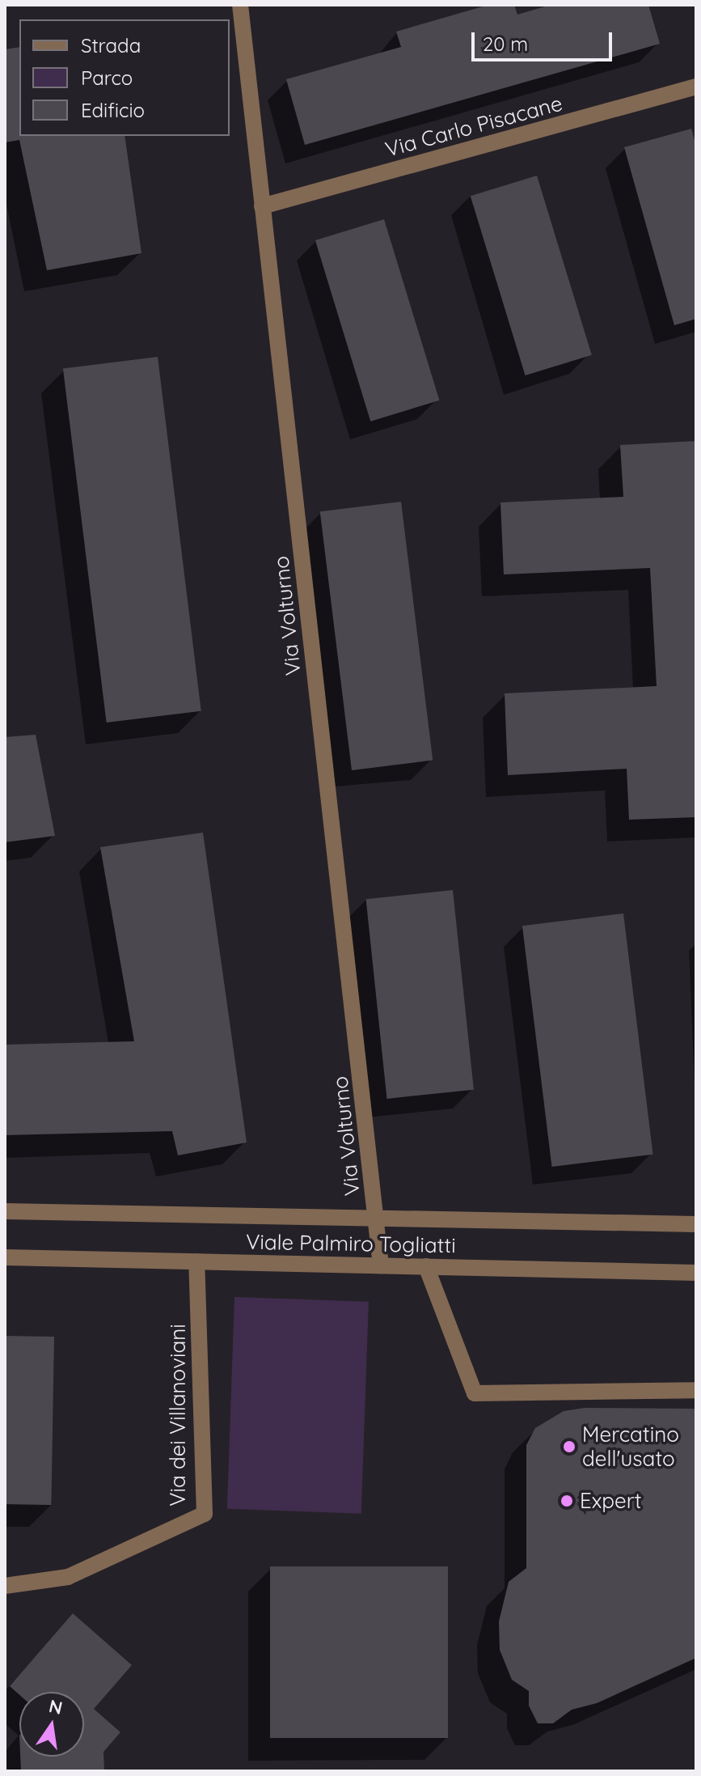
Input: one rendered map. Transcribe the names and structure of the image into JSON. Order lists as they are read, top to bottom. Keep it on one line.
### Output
{"streets":{"street":["Via Carlo Pisacane","Via Volturno","Viale Palmiro Togliatti","Via dei Villanoviani"]},"crossings":[["Via Carlo Pisacane","Via Volturno"],["Via Volturno","Viale Palmiro Togliatti"],["Viale Palmiro Togliatti","Via dei Villanoviani"]],"places":["Mercatino dell'usato","Expert"],"legend":["Strada","Parco","Edificio"],"scale_bar":"20 m","north":"top"}
